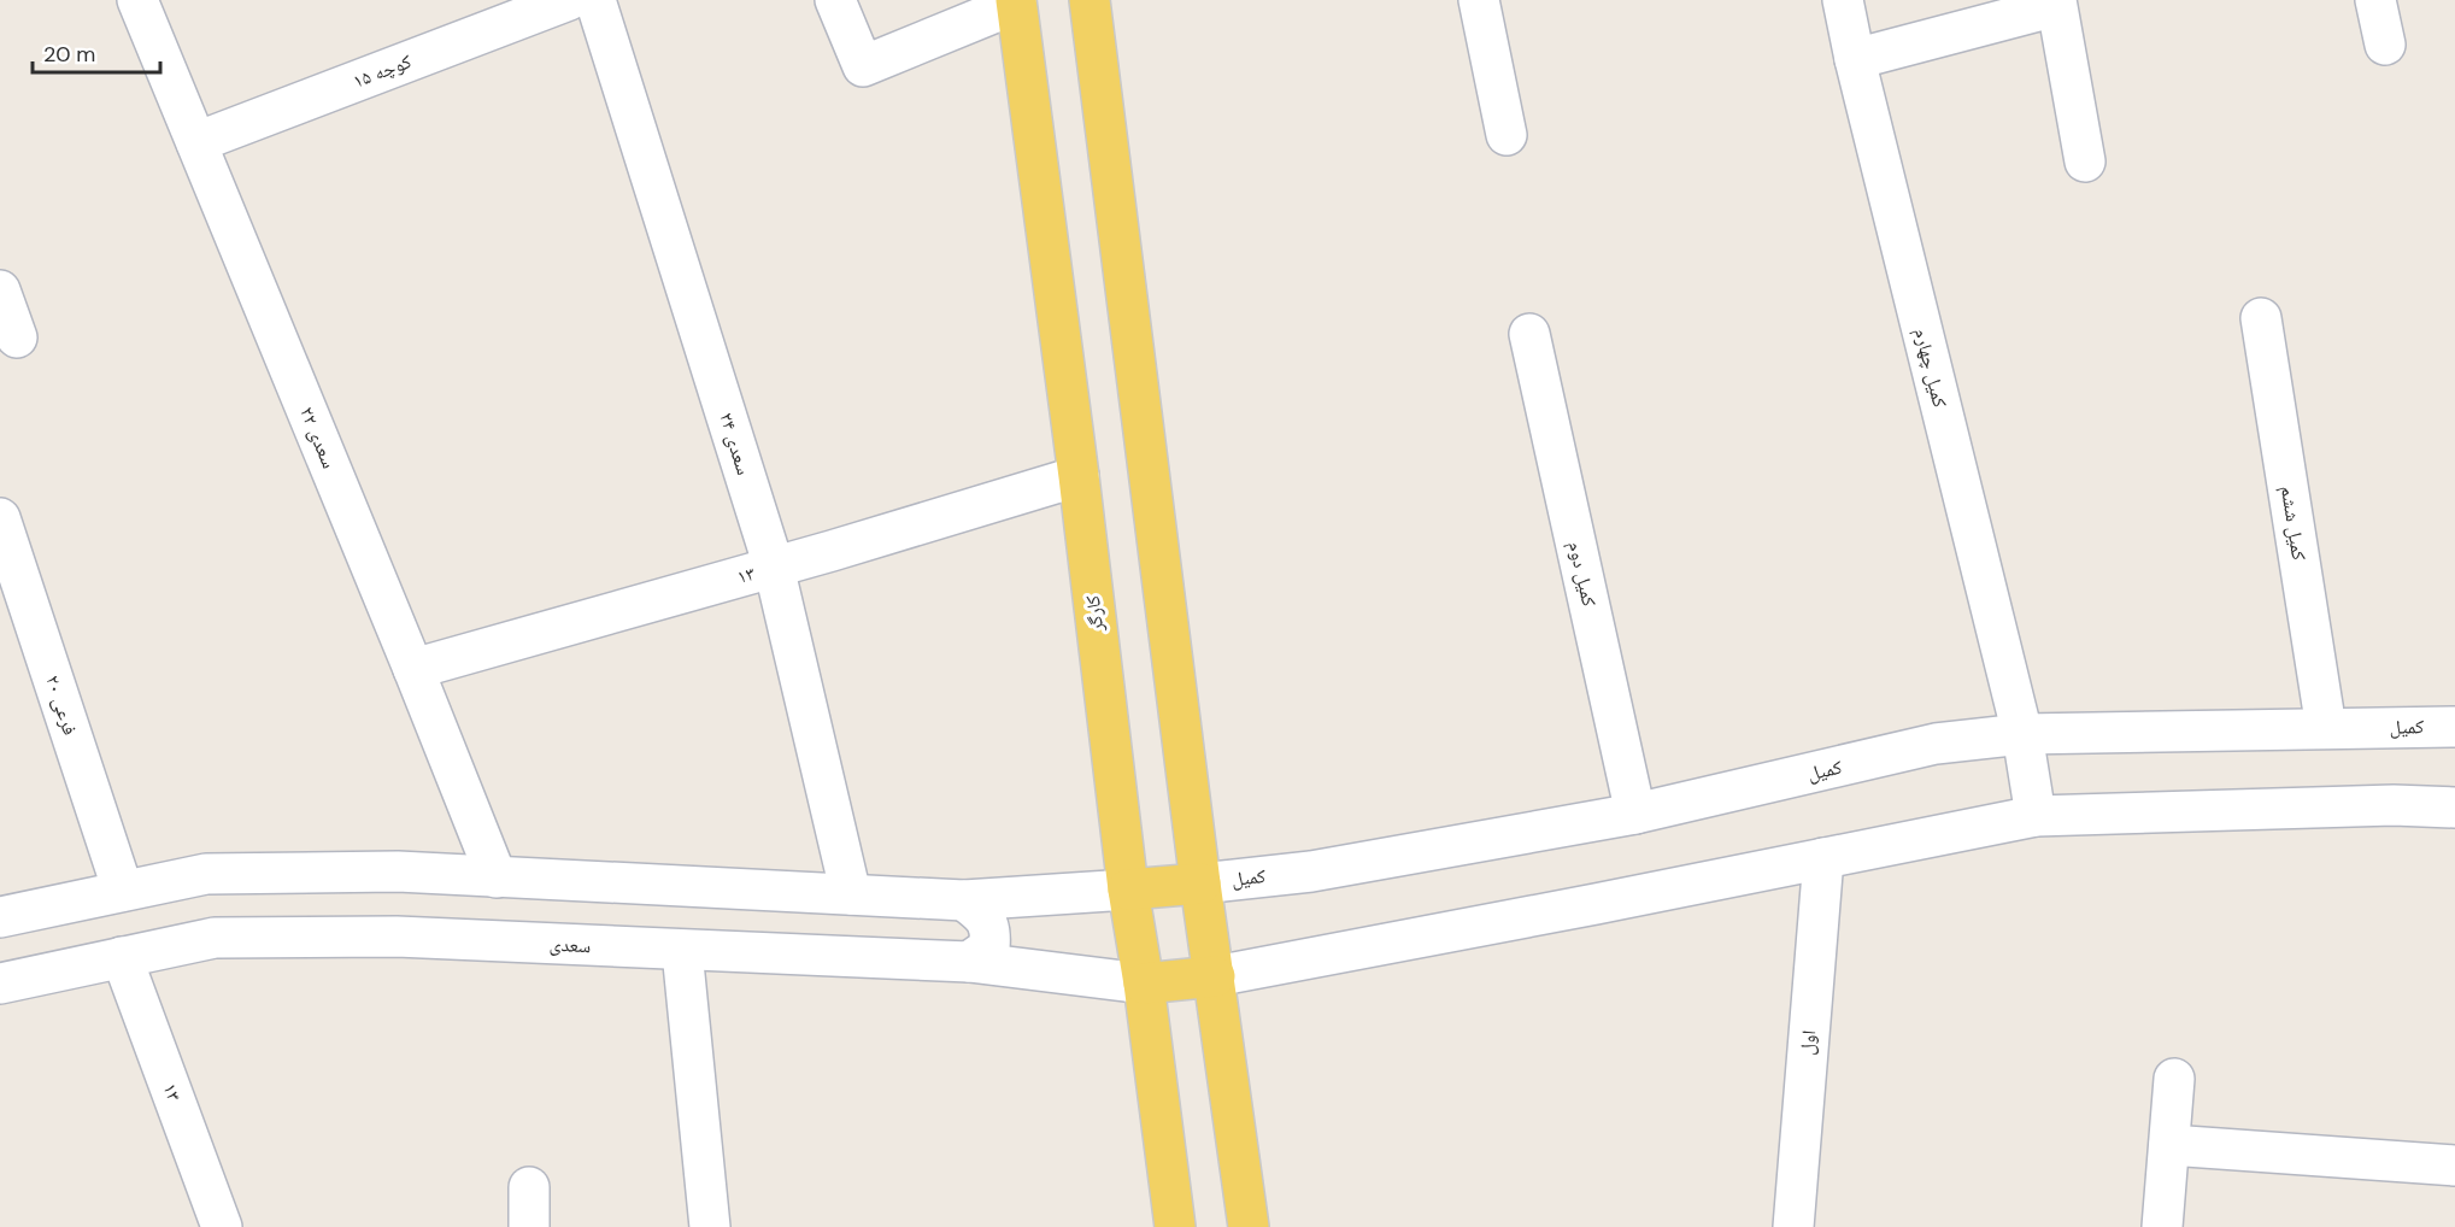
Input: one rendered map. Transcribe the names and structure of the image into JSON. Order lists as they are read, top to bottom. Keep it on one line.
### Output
{"streets":{"main road":["کارگر"],"street":["کوچه ۱۵","کمیل چهارم","سعدی ۲۲","سعدی ۲۴","کمیل ششم","کمیل دوم","۱۳","فرعی ۲۰","کمیل","سعدی","اول"]},"crossings":[["کوچه ۱۵","سعدی ۲۲"],["کمیل چهارم","کمیل"],["سعدی ۲۲","۱۳"],["سعدی ۲۴","۱۳"],["کمیل ششم","کمیل"],["کمیل دوم","کمیل"],["۱۳","کارگر"],["۱۳","سعدی"],["کارگر","سعدی"]],"scale_bar":"20 m"}
